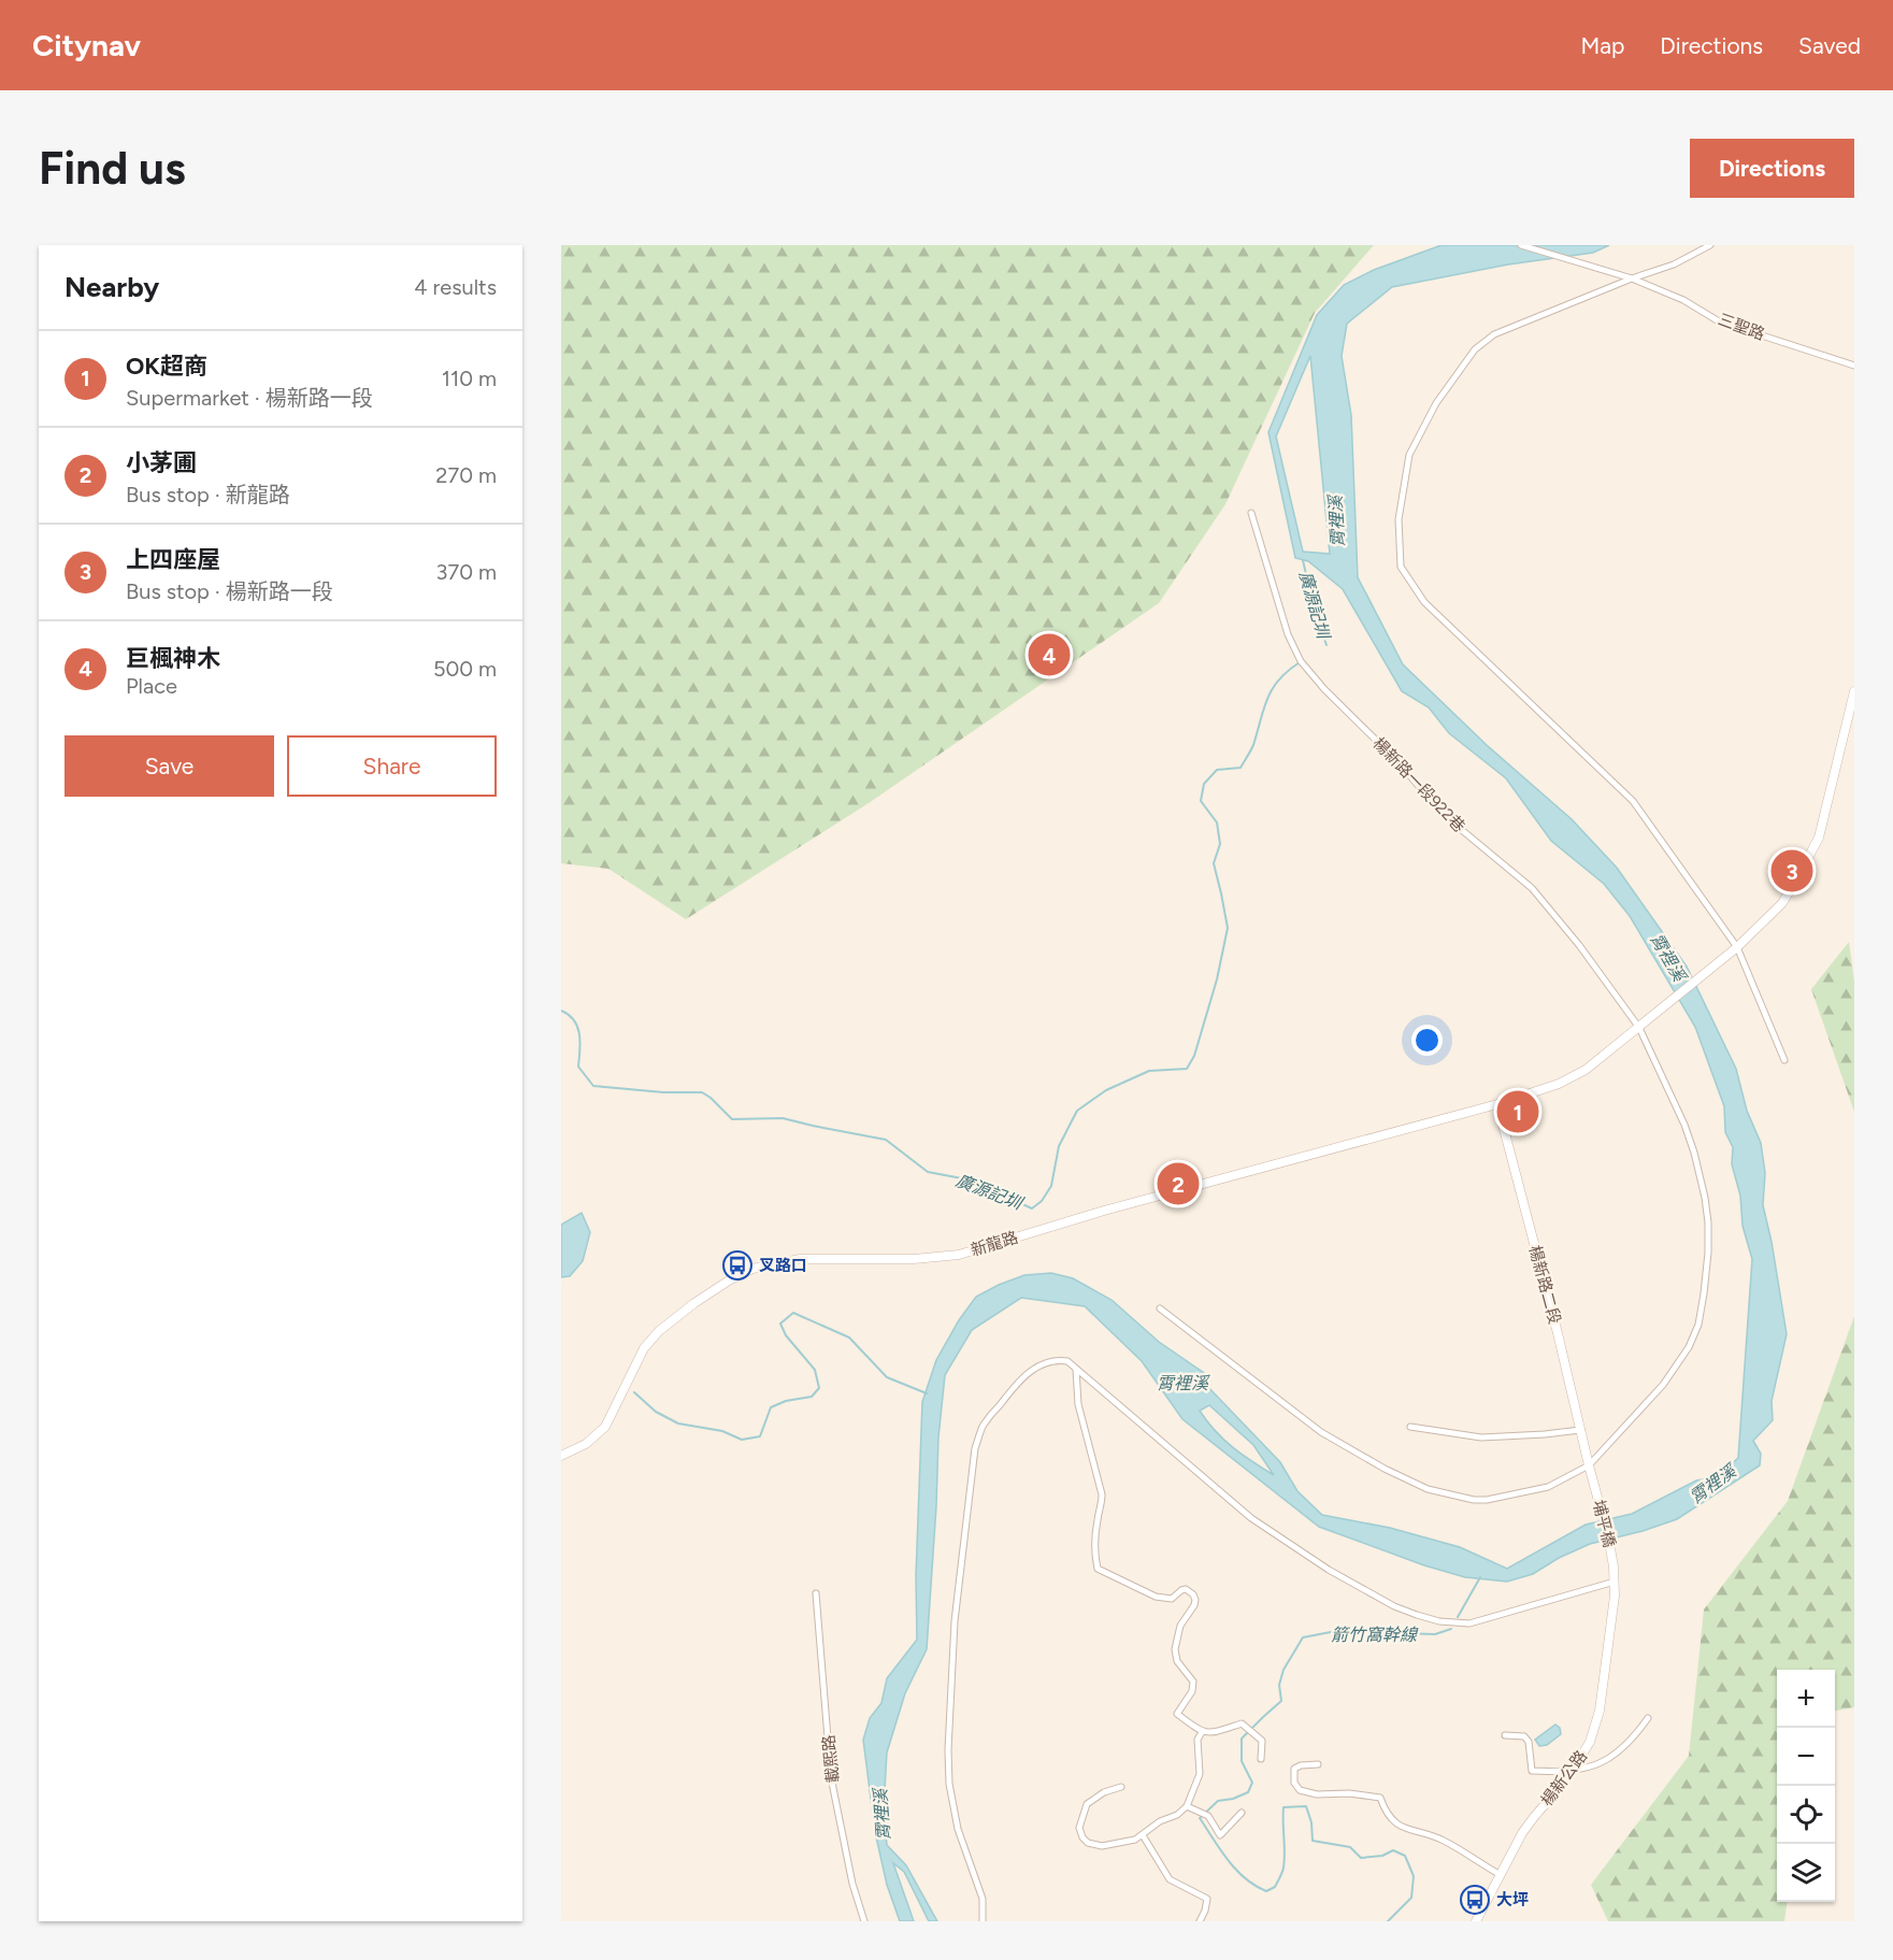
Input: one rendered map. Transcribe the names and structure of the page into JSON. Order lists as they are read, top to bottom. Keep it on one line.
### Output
{"streets":{"main road":["新龍路","楊新路二段","埔平橋","楊新公路"],"street":["三聖路","楊新路一段922巷","載熙路"]},"crossings":[["楊新路一段922巷","新龍路"],["楊新路一段922巷","楊新路二段"],["楊新路一段922巷","埔平橋"],["新龍路","楊新路二段"],["楊新路二段","埔平橋"],["埔平橋","楊新公路"]],"water":["霄裡溪","廣源記圳","箭竹窩幹線"],"places":{"bus stop":["叉路口","大坪"]},"page":{"header":"Citynav","nav":["Map","Directions","Saved"],"buttons":["Directions",["Save","Share"]],"title":"Find us","heading":["Nearby","4 results"],"list":[{"mark":"1","name":"OK超商","note":"Supermarket · 楊新路一段","value":"110 m"},{"mark":"2","name":"小茅圃","note":"Bus stop · 新龍路","value":"270 m"},{"mark":"3","name":"上四座屋","note":"Bus stop · 楊新路一段","value":"370 m"},{"mark":"4","name":"巨楓神木","note":"Place","value":"500 m"}],"pins":["4","3","1","2"],"map_buttons":["+","−"]}}
